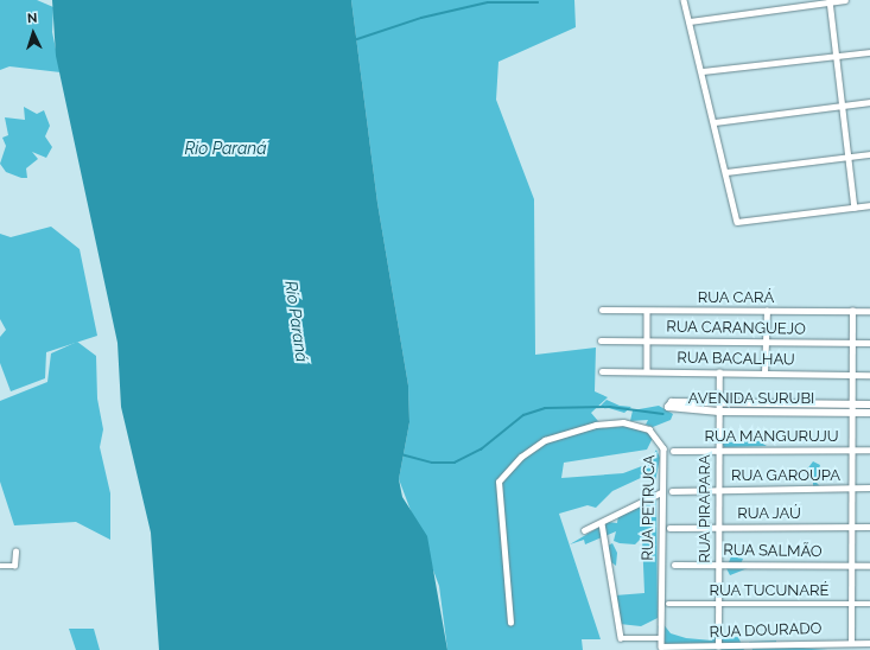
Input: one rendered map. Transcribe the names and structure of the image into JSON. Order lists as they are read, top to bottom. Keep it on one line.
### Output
{"streets":{"street":["RUA CARÁ","RUA CARANGUEJO","RUA BACALHAU","AVENIDA SURUBI","RUA MANGURUJU","RUA GAROUPA","RUA PETRUCA","RUA PIRAPARA","RUA JAÚ","RUA SALMÃO","RUA TUCUNARÉ","RUA DOURADO"]},"crossings":[["RUA BACALHAU","RUA PIRAPARA"],["AVENIDA SURUBI","RUA PIRAPARA"],["RUA MANGURUJU","RUA PIRAPARA"],["RUA GAROUPA","RUA PIRAPARA"],["RUA PETRUCA","RUA DOURADO"],["RUA PIRAPARA","RUA JAÚ"],["RUA PIRAPARA","RUA SALMÃO"],["RUA PIRAPARA","RUA TUCUNARÉ"],["RUA PIRAPARA","RUA DOURADO"]],"water":["Rio Paraná","Río Paraná"],"north":"top"}
